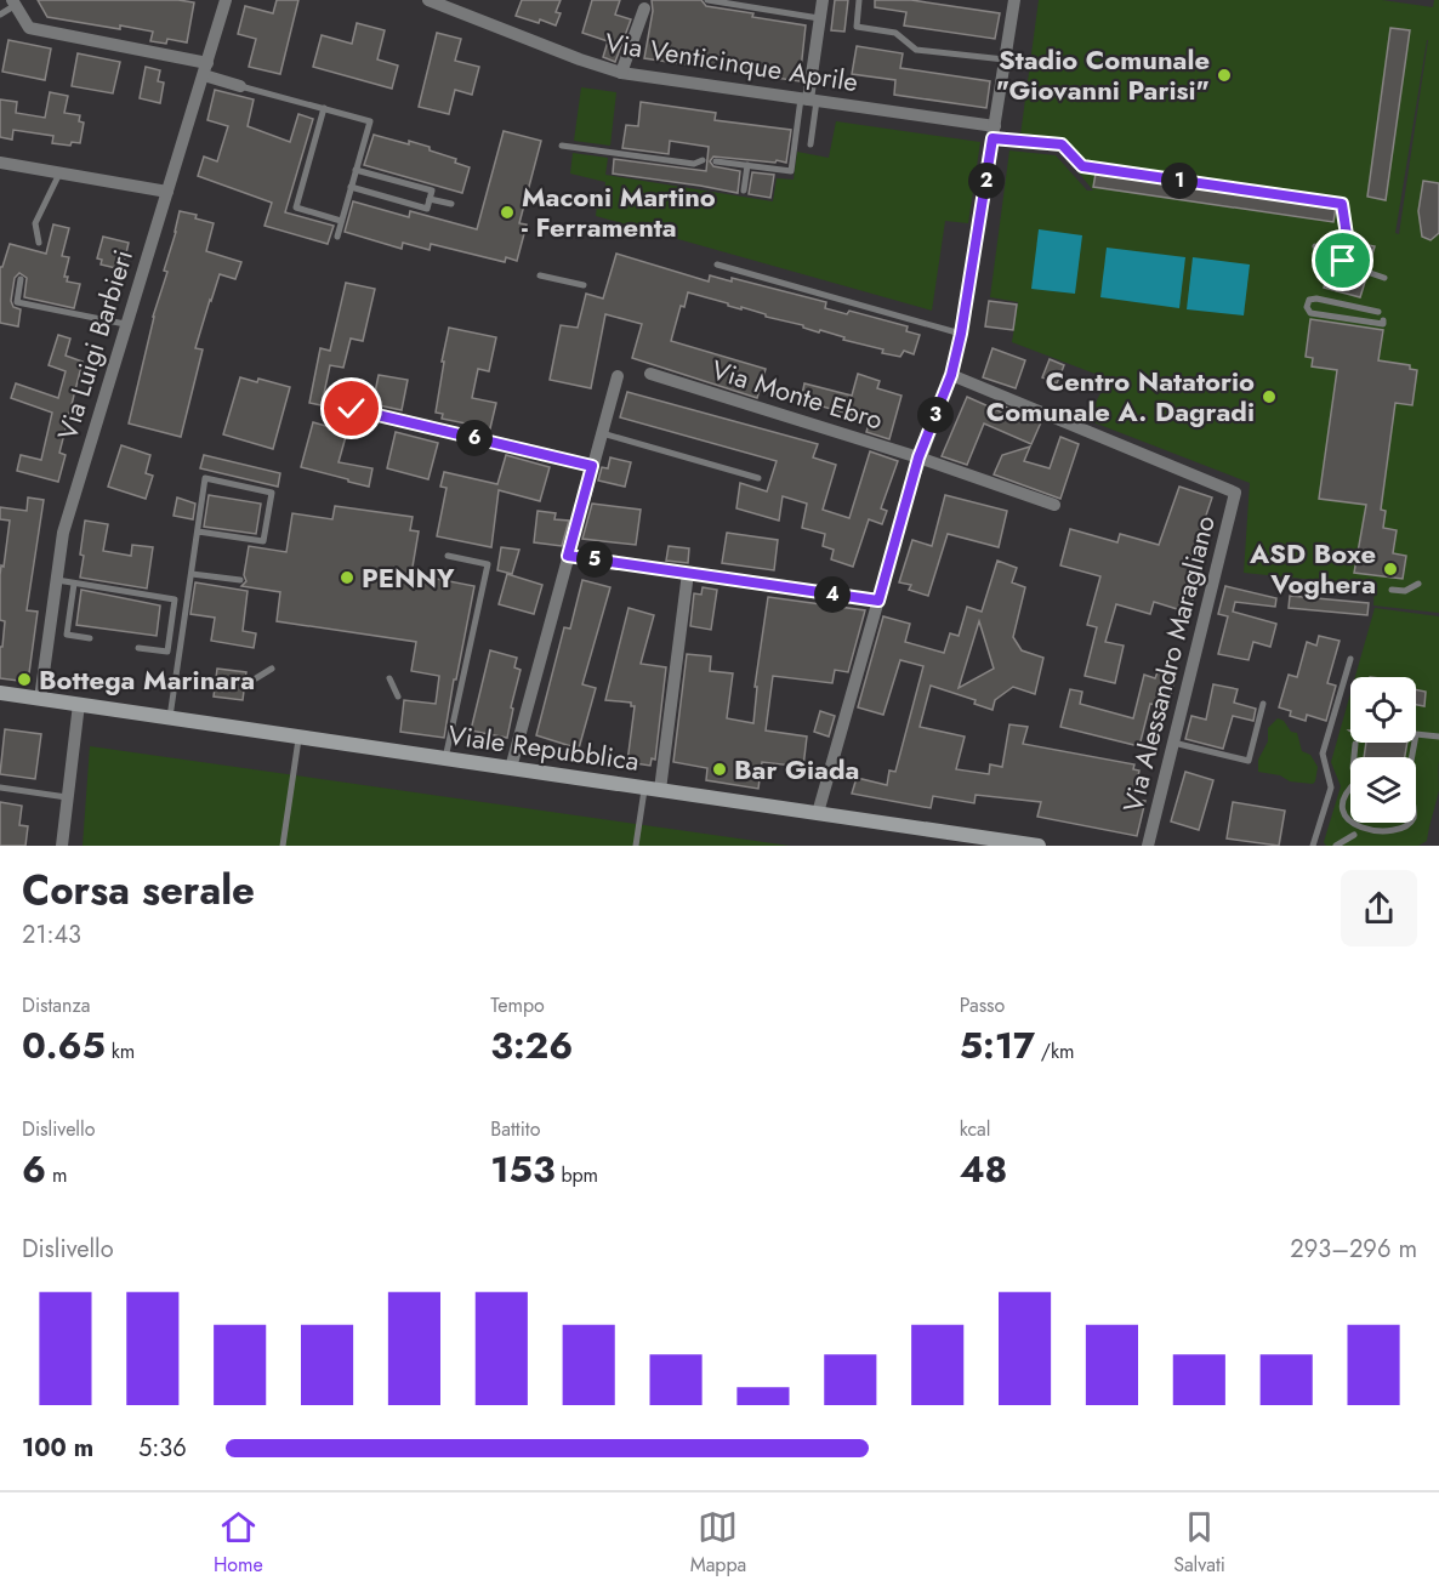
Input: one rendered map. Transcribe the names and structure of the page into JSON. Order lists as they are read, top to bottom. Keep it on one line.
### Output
{"streets":{"main road":["Viale Repubblica"],"street":["Via Venticinque Aprile","Via Luigi Barbieri","Via Monte Ebro","Via Alessandro Maragliano"]},"crossings":[["Via Luigi Barbieri","Viale Repubblica"]],"places":["Stadio Comunale \"Giovanni Parisi\"","Maconi Martino - Ferramenta","Centro Natatorio Comunale A. Dagradi","ASD Boxe Voghera","PENNY","Bottega Marinara","Bar Giada"],"page":{"pins":["1","2","3","6","5","4"],"heading":["Corsa serale","21:43"],"stats":[["Distanza","0.65 km"],["Tempo","3:26"],["Passo","5:17 /km"],["Dislivello","6 m"],["Battito","153 bpm"],["kcal","48"]],"chart":["Dislivello","293–296 m"],"list":[{"name":"100 m","note":"5:36"}],"tabs":["Home","Mappa","Salvati"]}}
